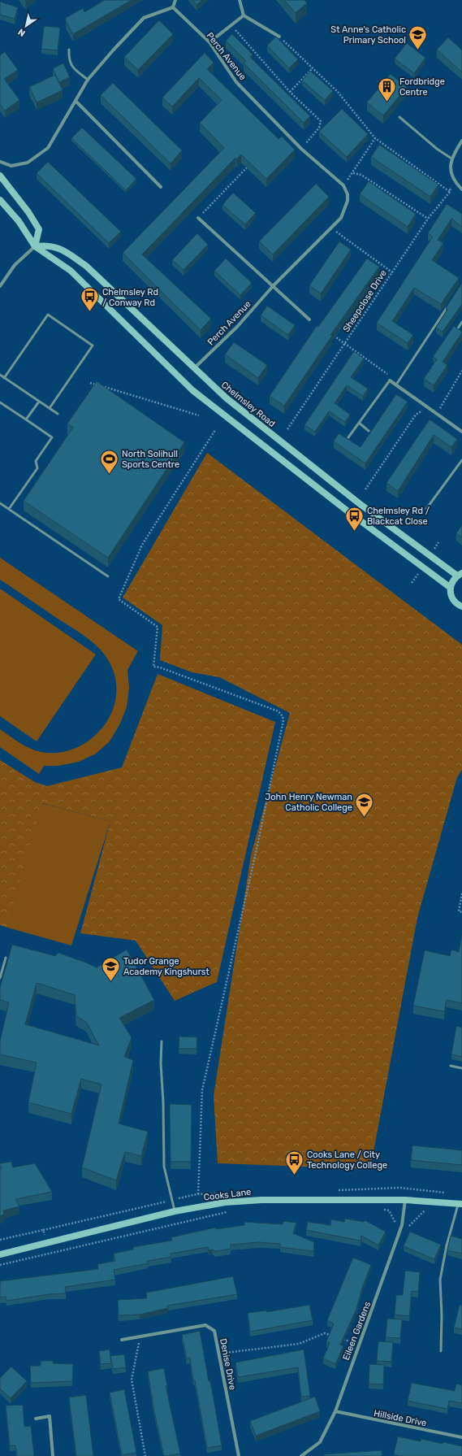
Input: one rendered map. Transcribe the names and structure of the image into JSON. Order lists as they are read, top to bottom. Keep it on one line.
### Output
{"streets":{"street":["Perch Avenue","Chelmsley Road","Cooks Lane","Eileen Gardens","Denise Drive","Hillside Drive"],"path":["Sheepclose Drive"]},"crossings":[["Perch Avenue","Chelmsley Road"],["Cooks Lane","Eileen Gardens"],["Eileen Gardens","Hillside Drive"]],"places":{"school or university":["St Anne's Catholic Primary School","John Henry Newman Catholic College","Tudor Grange Academy Kingshurst"],"building":["Fordbridge Centre"],"bus stop":["Chelmsley Rd / Conway Rd","Chelmsley Rd / Blackcat Close","Cooks Lane / City Technology College"],"sports":["North Solihull Sports Centre"]},"north":"bottom left"}
